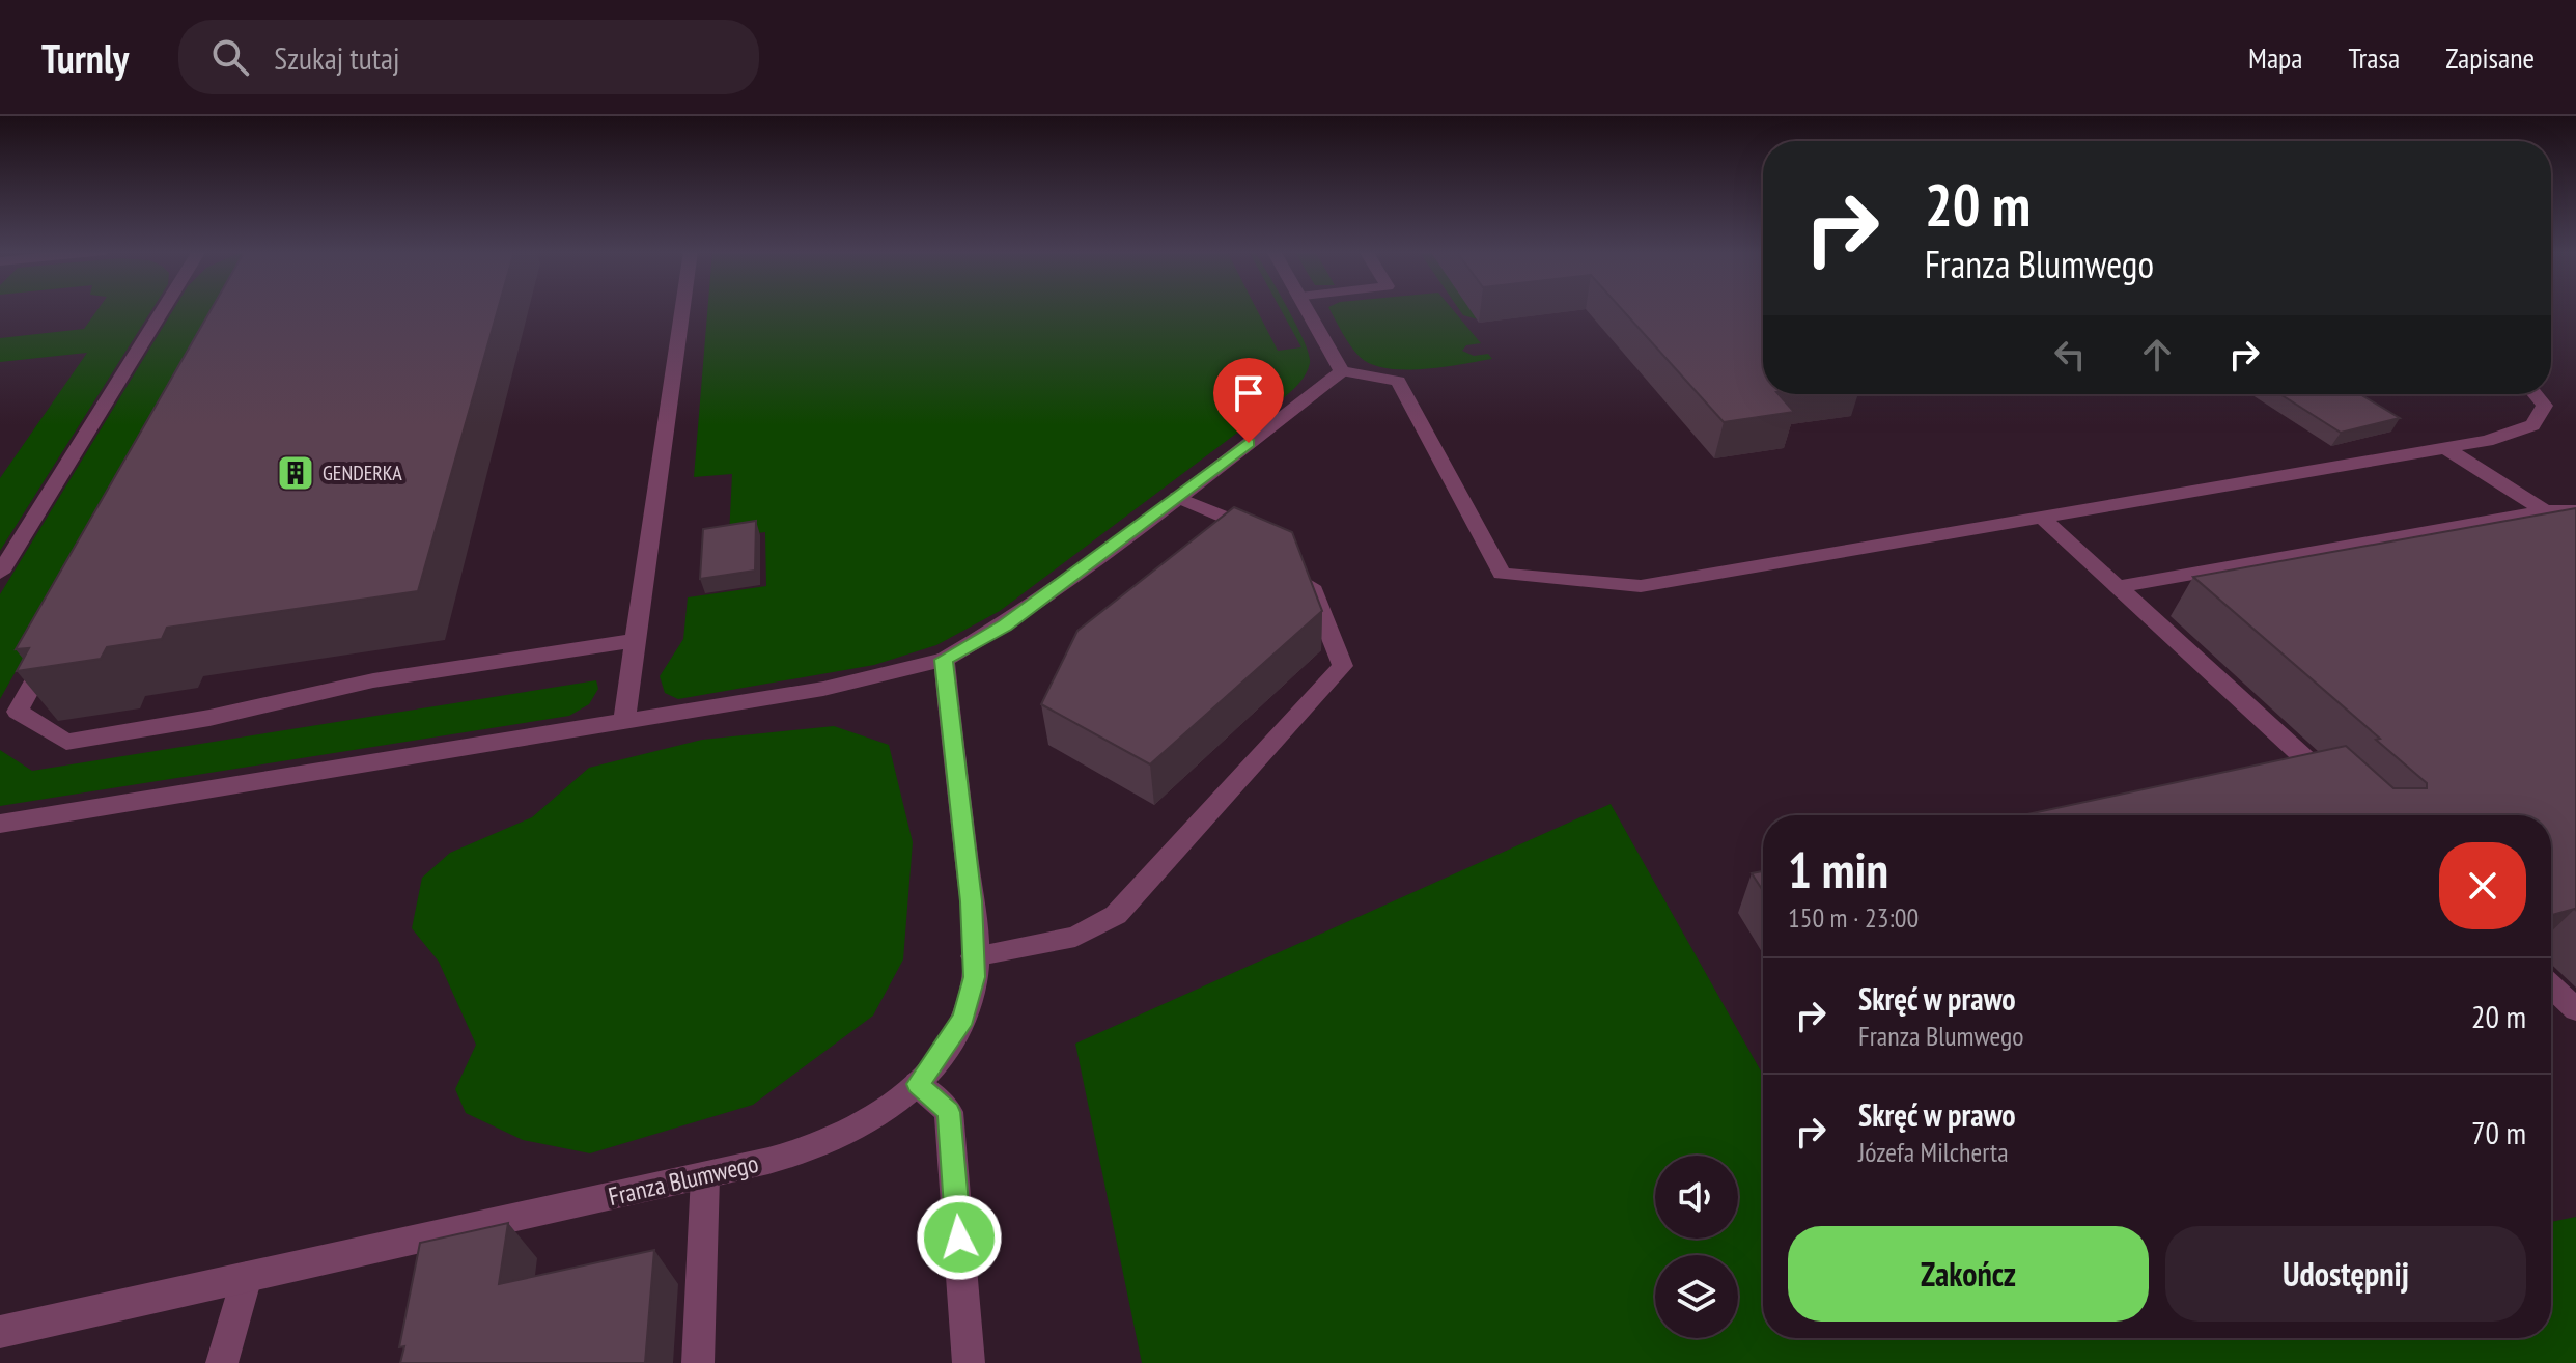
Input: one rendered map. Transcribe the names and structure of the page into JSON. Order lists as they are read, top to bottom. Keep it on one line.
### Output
{"streets":{"street":["Franza Blumwego"]},"places":{"building":["GENDERKA"]},"page":{"header":"Turnly","search":"Szukaj tutaj","nav":["Mapa","Trasa","Zapisane"],"turn":["20 m","Franza Blumwego"],"heading":["1 min","150 m · 23:00"],"list":[{"name":"Skręć w prawo","note":"Franza Blumwego","value":"20 m"},{"name":"Skręć w prawo","note":"Józefa Milcherta","value":"70 m"}],"buttons":["Zakończ","Udostępnij"]}}
